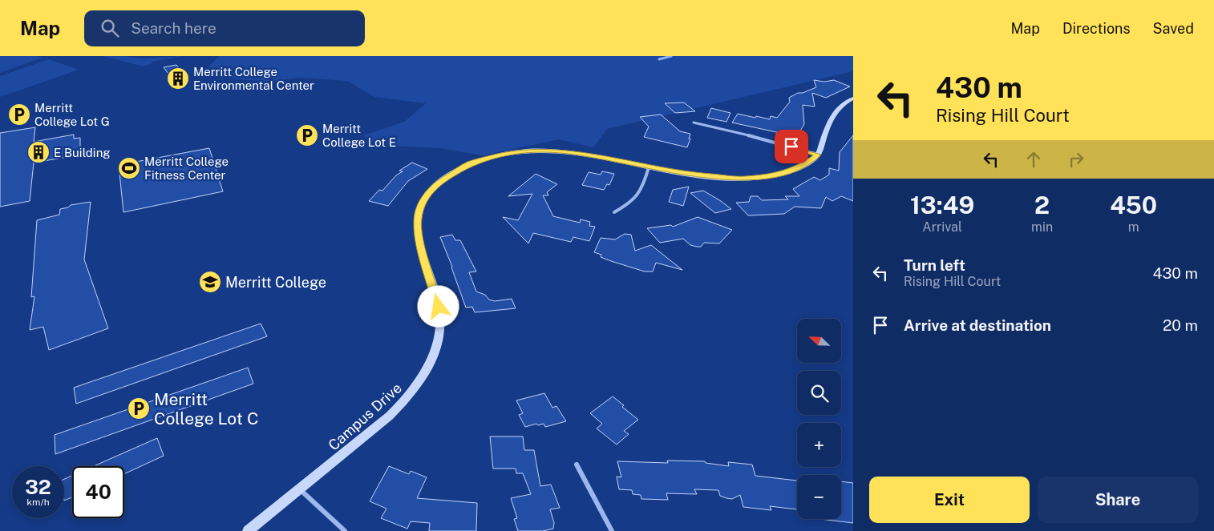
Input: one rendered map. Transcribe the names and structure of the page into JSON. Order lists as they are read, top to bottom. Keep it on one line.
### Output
{"streets":{"street":["Campus Drive"]},"places":{"building":["Merritt College Environmental Center","E Building"],"parking":["Merritt College Lot G","Merritt College Lot E","Merritt College Lot C"],"sports":["Merritt College Fitness Center"],"school or university":["Merritt College"]},"north":"top left","page":{"header":"Map","search":"Search here","nav":["Map","Directions","Saved"],"turn":["430 m","Rising Hill Court"],"eta":["13:49","Arrival","2","min","450","m"],"list":[{"name":"Turn left","note":"Rising Hill Court","value":"430 m"},{"name":"Arrive at destination","value":"20 m"}],"map_buttons":["+","−"],"speed":"32 km/h","limit":"40","buttons":["Exit","Share"]}}
